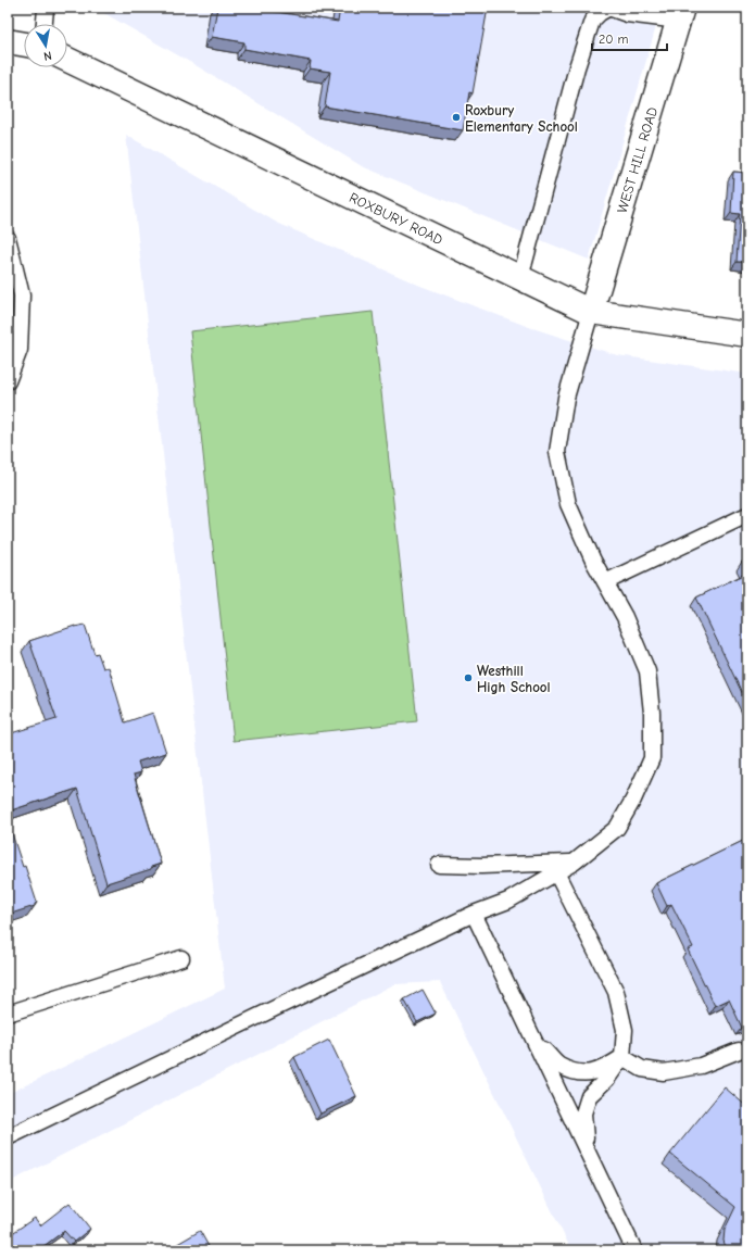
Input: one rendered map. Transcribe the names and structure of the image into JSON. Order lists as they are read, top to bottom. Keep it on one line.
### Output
{"streets":{"street":["WEST HILL ROAD","ROXBURY ROAD"]},"crossings":[["WEST HILL ROAD","ROXBURY ROAD"]],"places":["Roxbury Elementary School","Westhill High School"],"scale_bar":"20 m","north":"bottom"}
